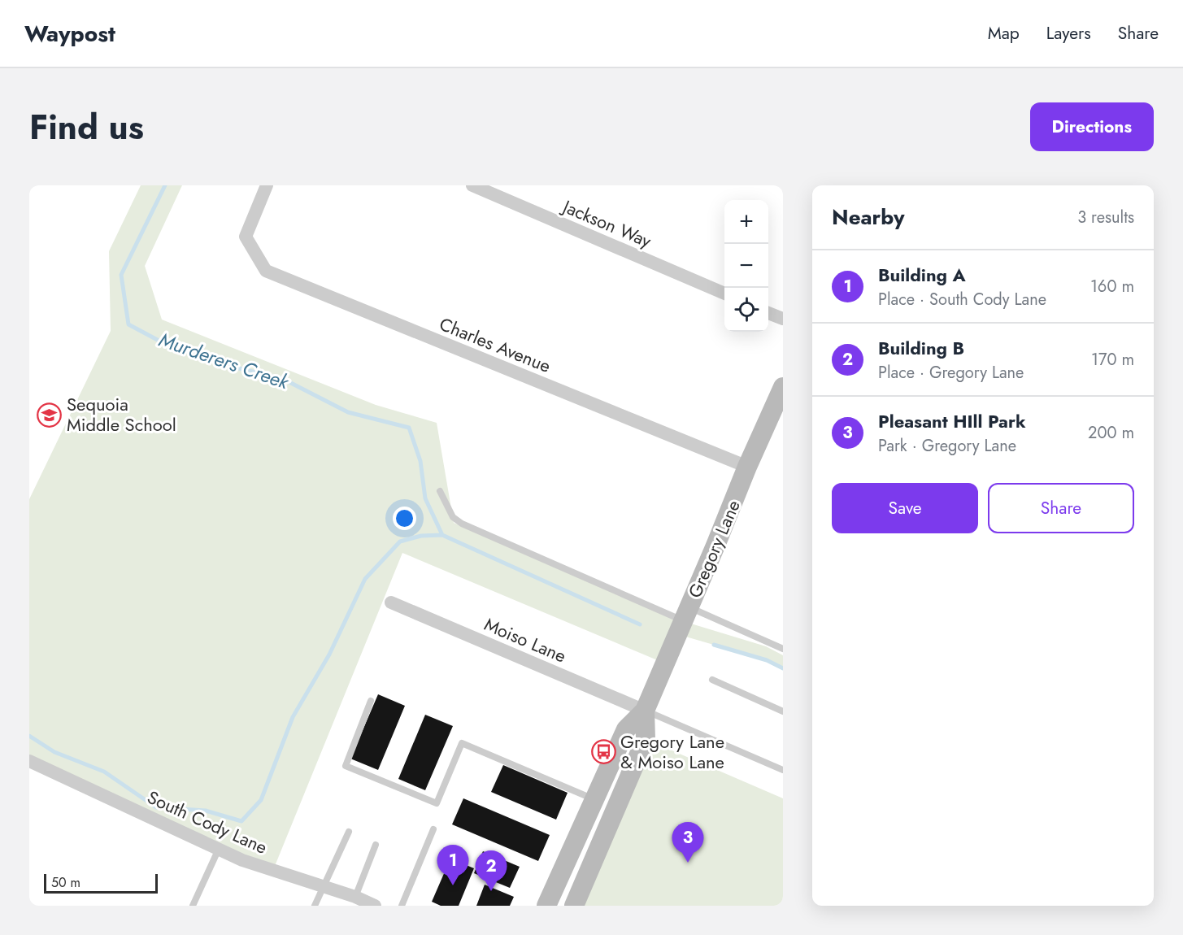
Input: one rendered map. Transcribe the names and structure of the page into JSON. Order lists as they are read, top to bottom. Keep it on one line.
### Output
{"streets":{"main road":["Gregory Lane"],"street":["Jackson Way","Charles Avenue","Moiso Lane","South Cody Lane"]},"crossings":[["Charles Avenue","Gregory Lane"],["Gregory Lane","Moiso Lane"]],"water":["Murderers Creek"],"places":{"school or university":["Sequoia Middle School"],"bus stop":["Gregory Lane & Moiso Lane"]},"scale_bar":"50 m","page":{"header":"Waypost","nav":["Map","Layers","Share"],"title":"Find us","buttons":["Directions",["Save","Share"]],"heading":["Nearby","3 results"],"map_buttons":["+","−"],"list":[{"mark":"1","name":"Building A","note":"Place · South Cody Lane","value":"160 m"},{"mark":"2","name":"Building B","note":"Place · Gregory Lane","value":"170 m"},{"mark":"3","name":"Pleasant HIll Park","note":"Park · Gregory Lane","value":"200 m"}],"pins":["3","1","2"],"scale":"50 m"}}
